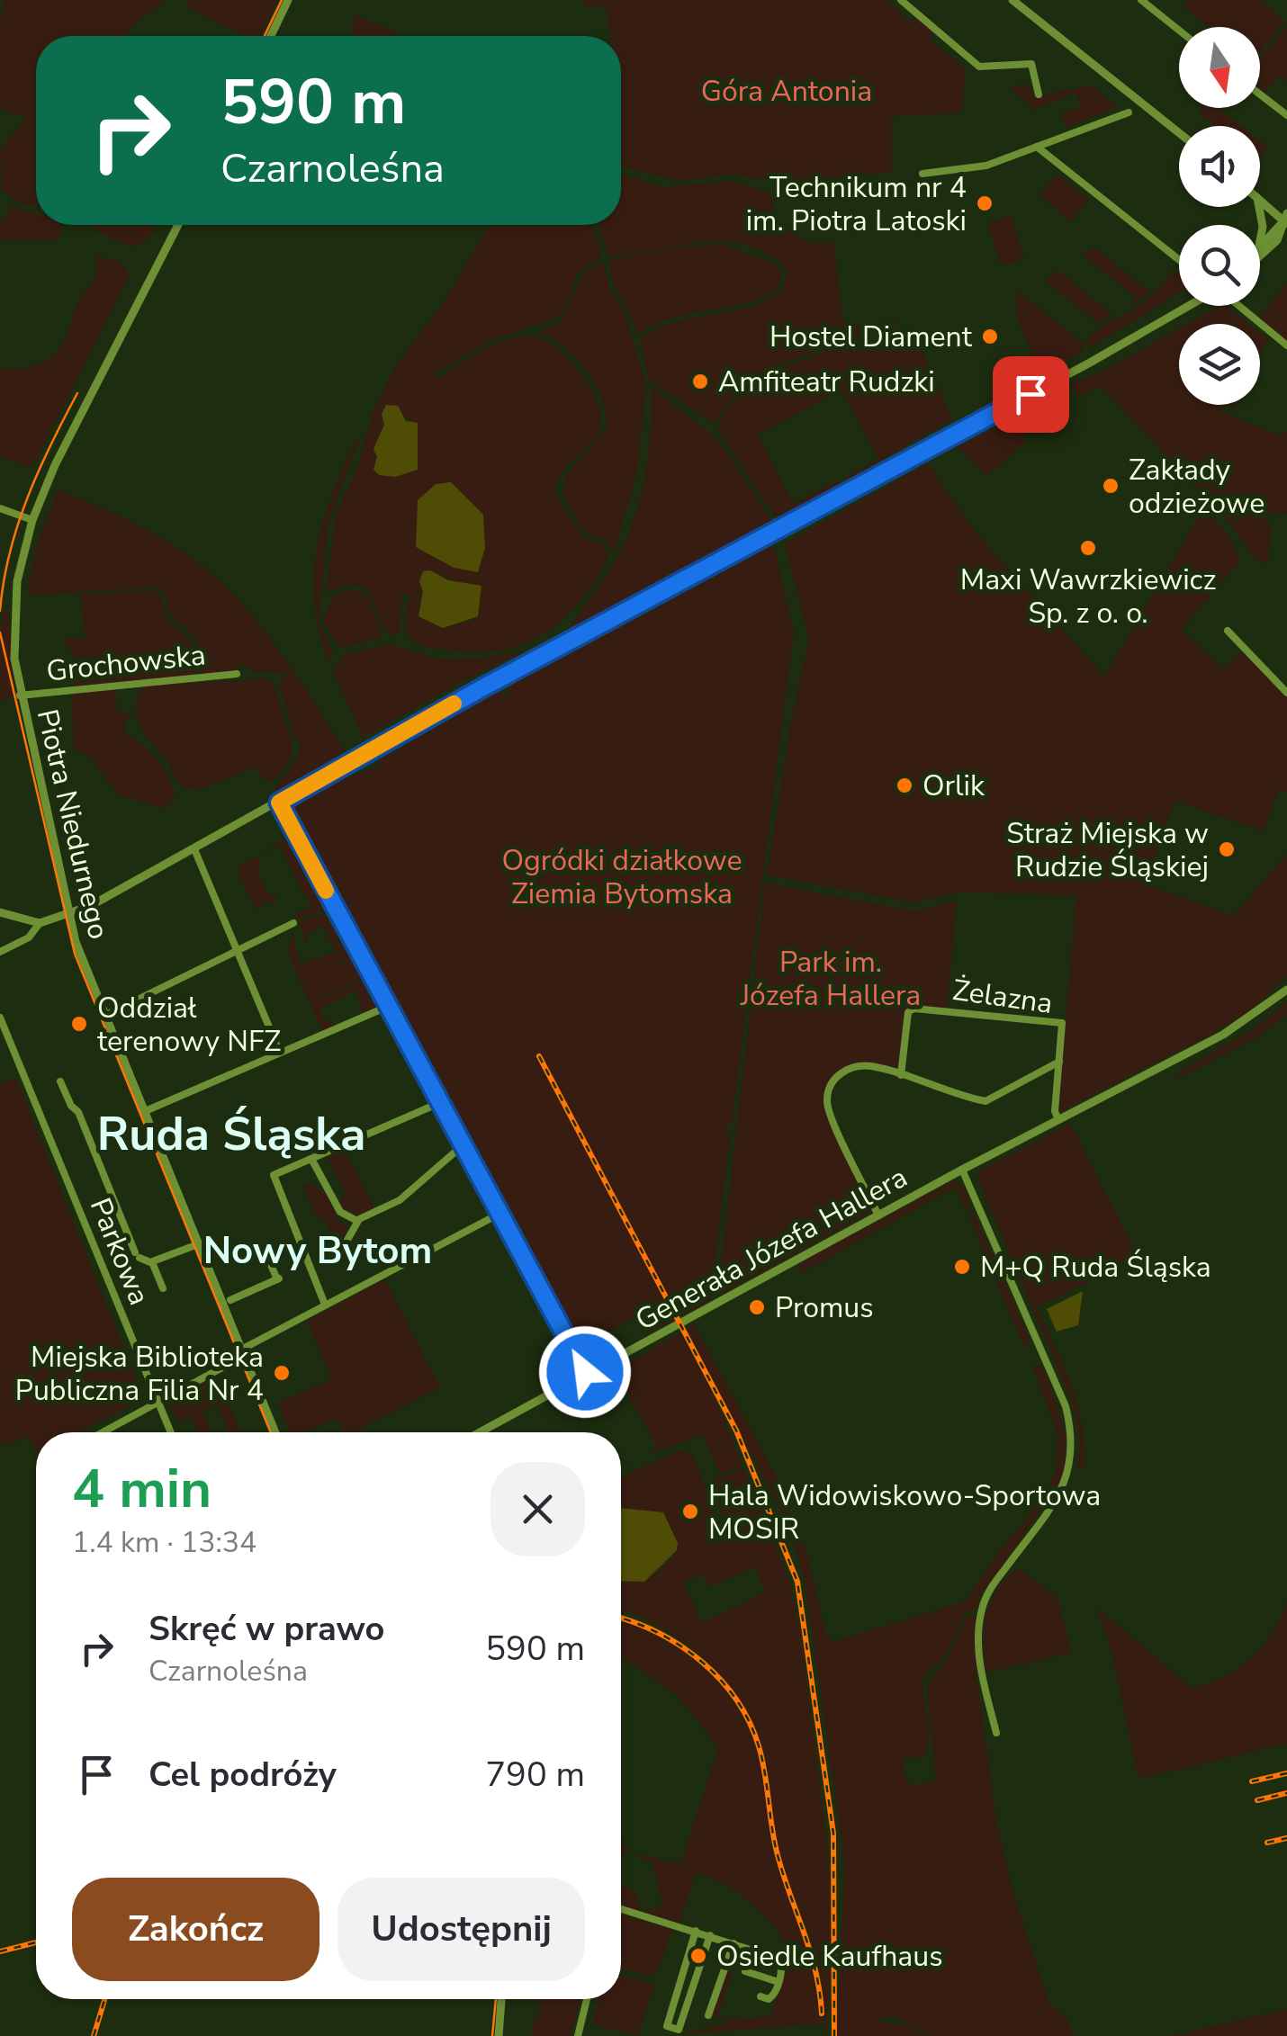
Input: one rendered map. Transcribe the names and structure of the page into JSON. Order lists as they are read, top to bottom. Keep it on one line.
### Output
{"streets":{"street":["Grochowska","Piotra Niedurnego","Żelazna","Generała Józefa Hallera","Parkowa"]},"crossings":[["Grochowska","Piotra Niedurnego"],["Żelazna","Generała Józefa Hallera"]],"districts":["Ruda Śląska","Nowy Bytom"],"parks":["Góra Antonia","Ogródki działkowe Ziemia Bytomska","Park im. Józefa Hallera"],"places":["Technikum nr 4 im. Piotra Latoski","Hostel Diament","Amfiteatr Rudzki","Zakłady odzieżowe","Maxi Wawrzkiewicz Sp. z o. o.","Orlik","Straż Miejska w Rudzie Śląskiej","Oddział terenowy NFZ","M+Q Ruda Śląska","Promus","Miejska Biblioteka Publiczna Filia Nr 4","Hala Widowiskowo-Sportowa MOSIR","Osiedle Kaufhaus"],"north":"bottom","page":{"turn":["590 m","Czarnoleśna"],"heading":["4 min","1.4 km · 13:34"],"list":[{"name":"Skręć w prawo","note":"Czarnoleśna","value":"590 m"},{"name":"Cel podróży","value":"790 m"}],"buttons":["Zakończ","Udostępnij"]}}
